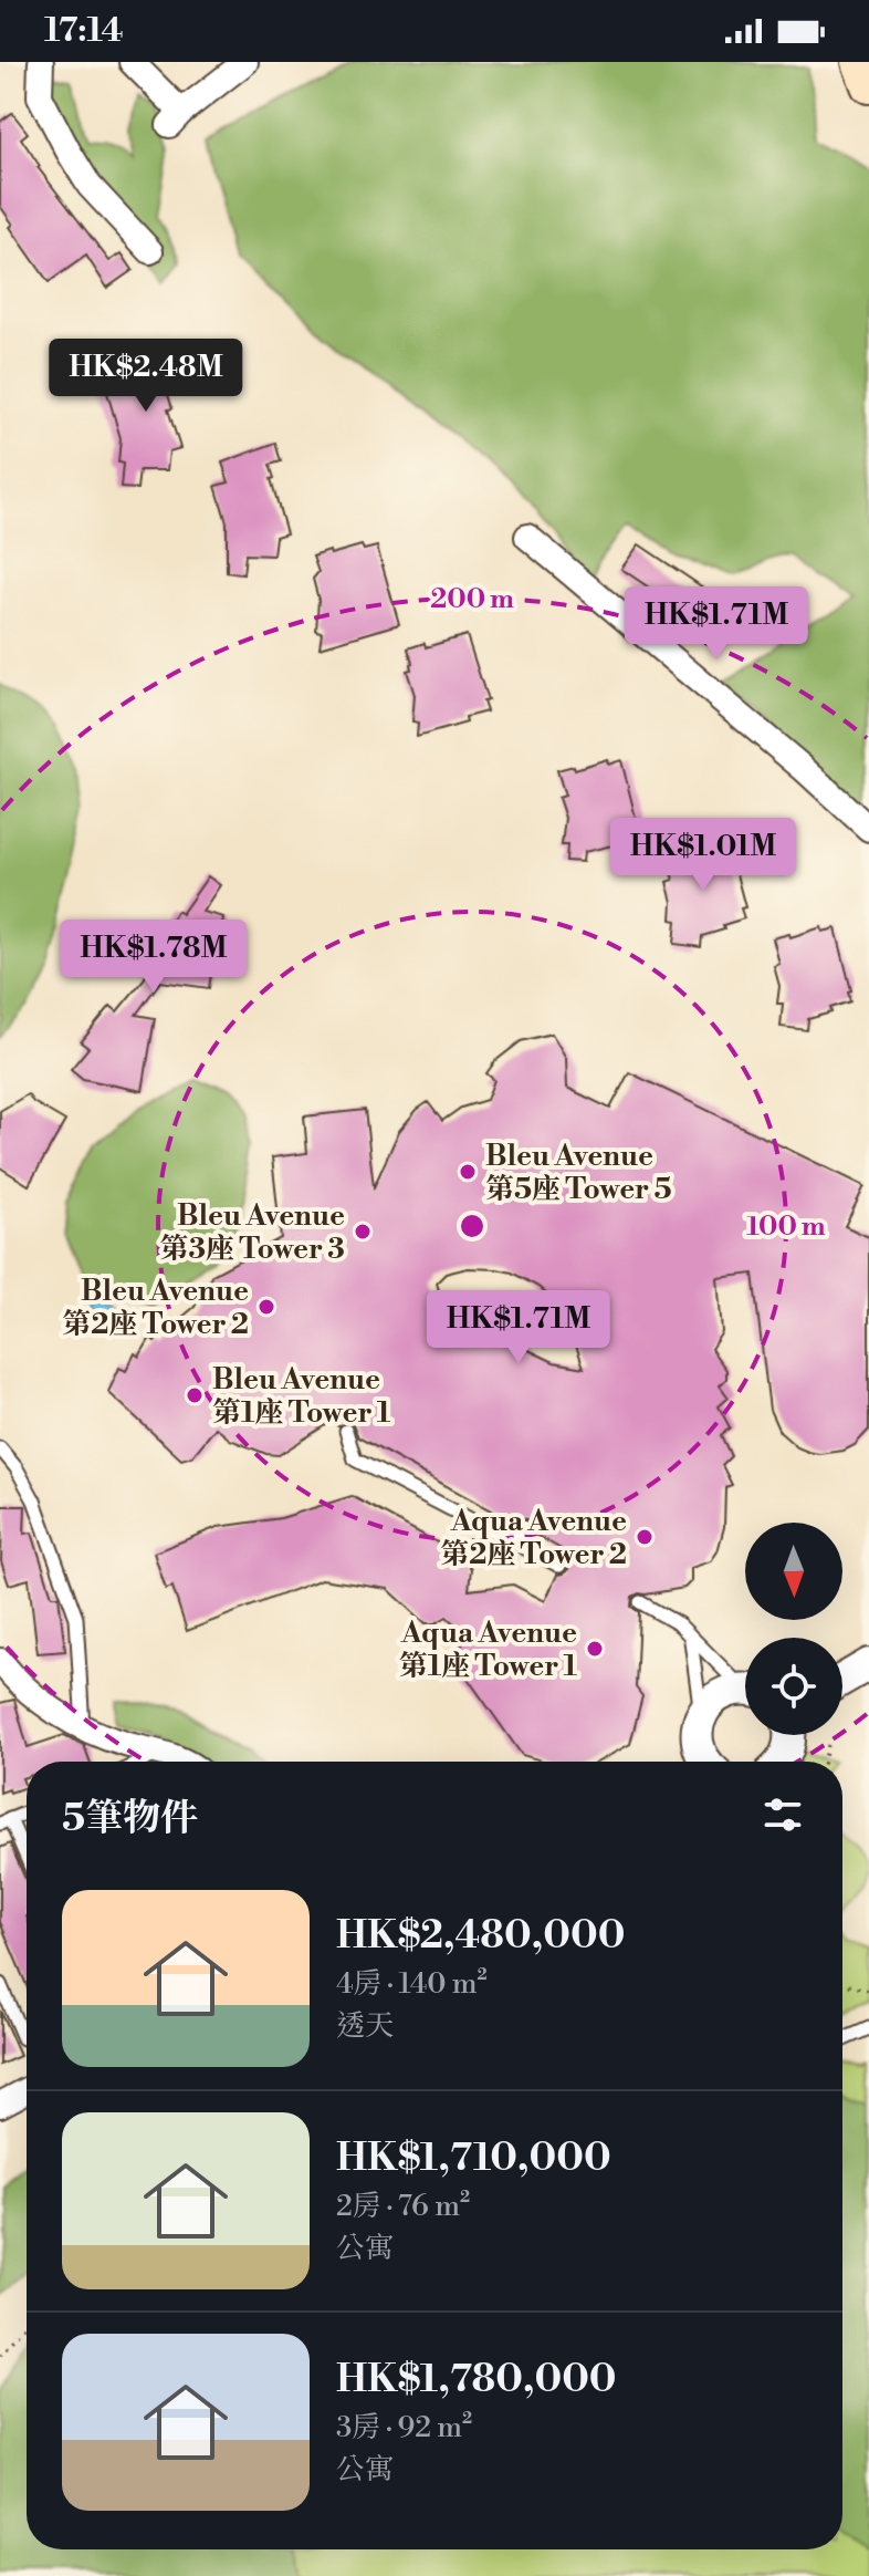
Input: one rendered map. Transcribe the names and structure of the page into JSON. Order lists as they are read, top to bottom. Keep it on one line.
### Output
{"places":["Bleu Avenue 第5座 Tower 5","Bleu Avenue 第3座 Tower 3","Bleu Avenue 第2座 Tower 2","Bleu Avenue 第1座 Tower 1","Aqua Avenue 第2座 Tower 2","Aqua Avenue 第1座 Tower 1"],"north":"bottom","page":{"status":"17:14","price":["HK$2.48M","HK$1.71M","HK$1.01M","HK$1.78M","HK$1.71M"],"heading":"5筆物件","list":[{"name":"HK$2,480,000","note":"4房 · 140 m² · 透天"},{"name":"HK$1,710,000","note":"2房 · 76 m² · 公寓"},{"name":"HK$1,780,000","note":"3房 · 92 m² · 公寓"}]},"rings":["200 m","100 m"]}
